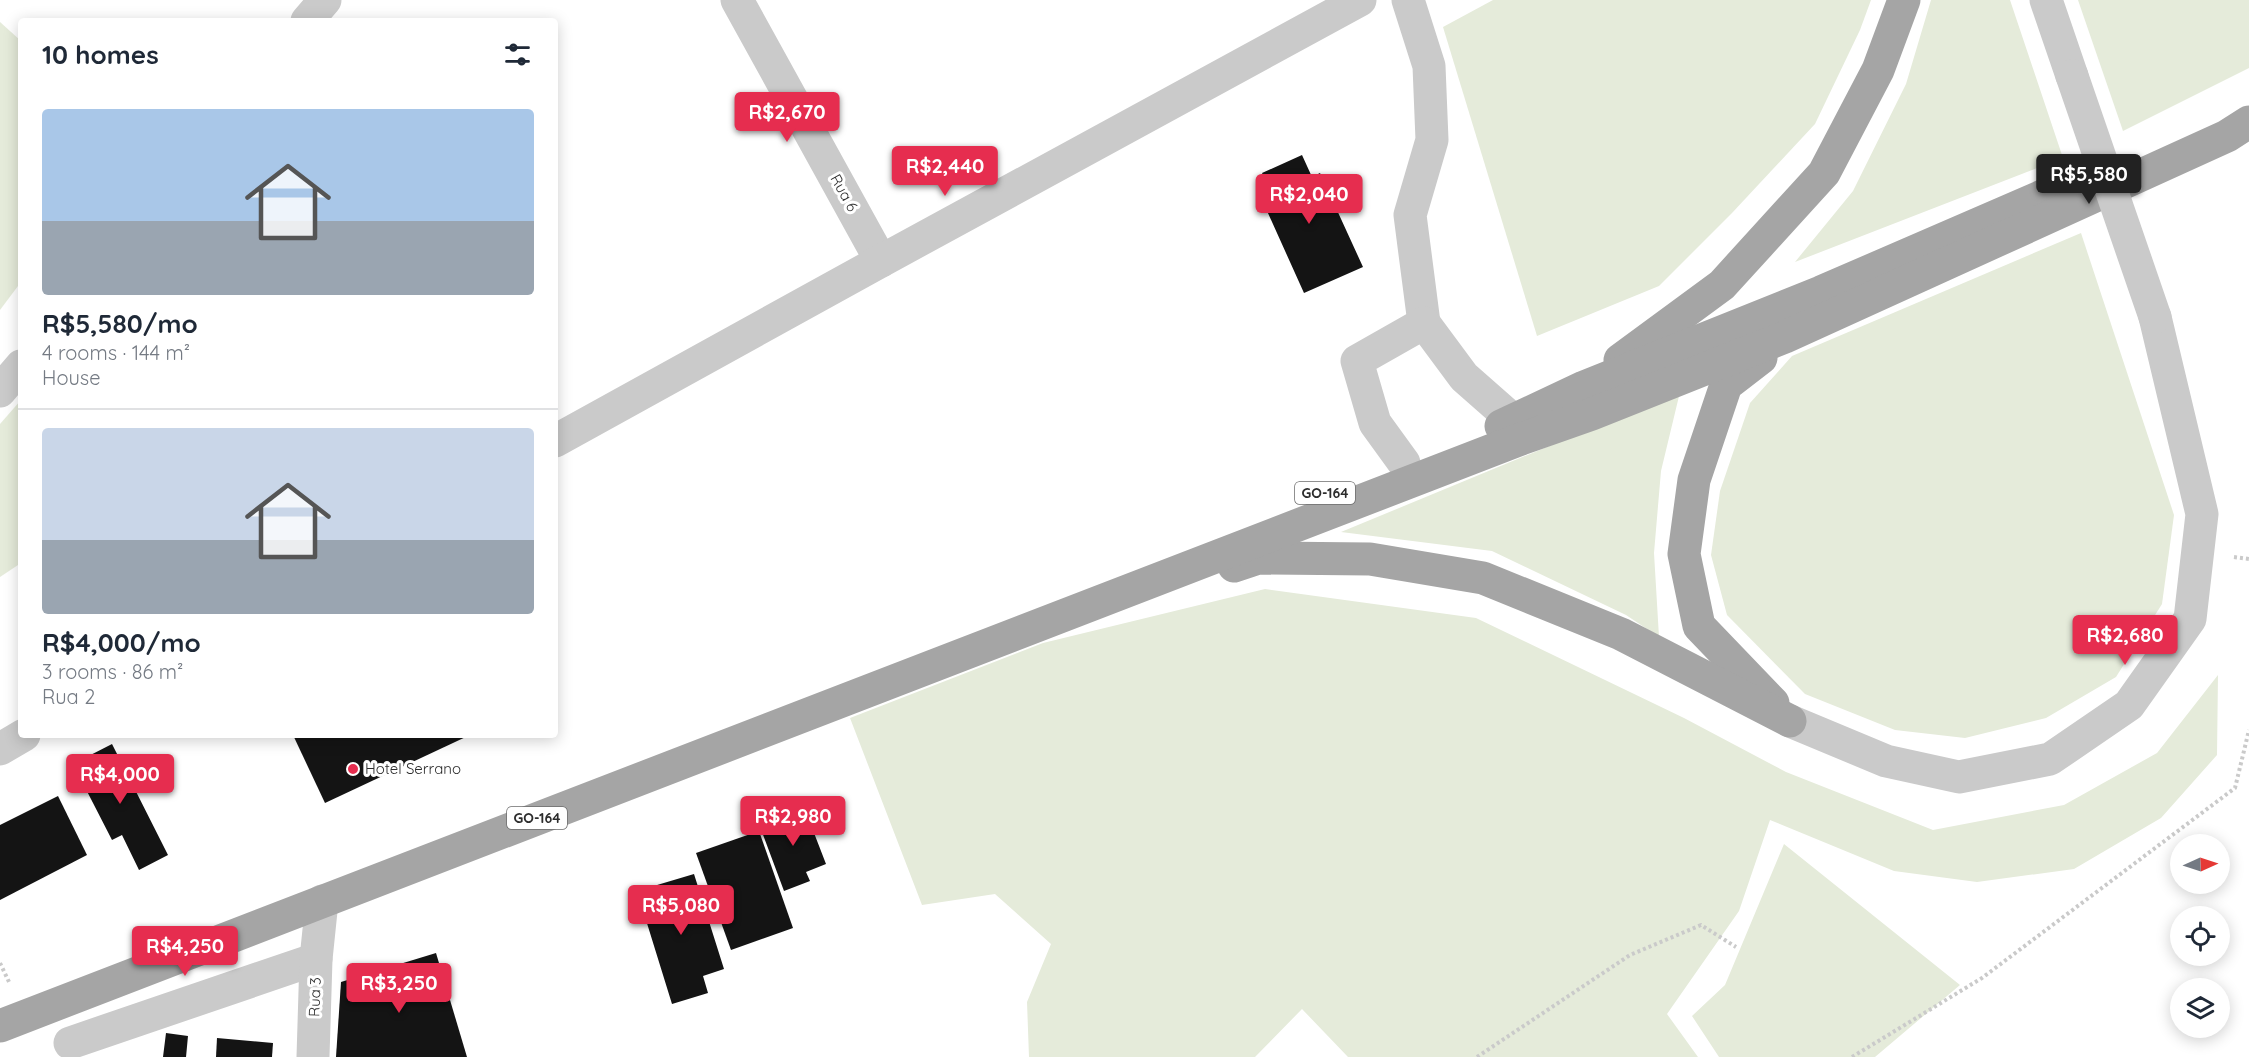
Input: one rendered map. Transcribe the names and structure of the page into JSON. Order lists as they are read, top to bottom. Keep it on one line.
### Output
{"streets":{"main road":["GO-164"],"street":["Rua 6","Rua 3"]},"crossings":[["GO-164","Rua 3"]],"places":["Hotel Serrano"],"north":"right","page":{"heading":"10 homes","list":[{"name":"R$5,580/mo","note":"4 rooms · 144 m² · House"},{"name":"R$4,000/mo","note":"3 rooms · 86 m² · Rua 2"}],"price":["R$2,670","R$2,440","R$5,580","R$2,040","R$2,680","R$4,000","R$2,980","R$5,080","R$4,250","R$3,250"]}}
